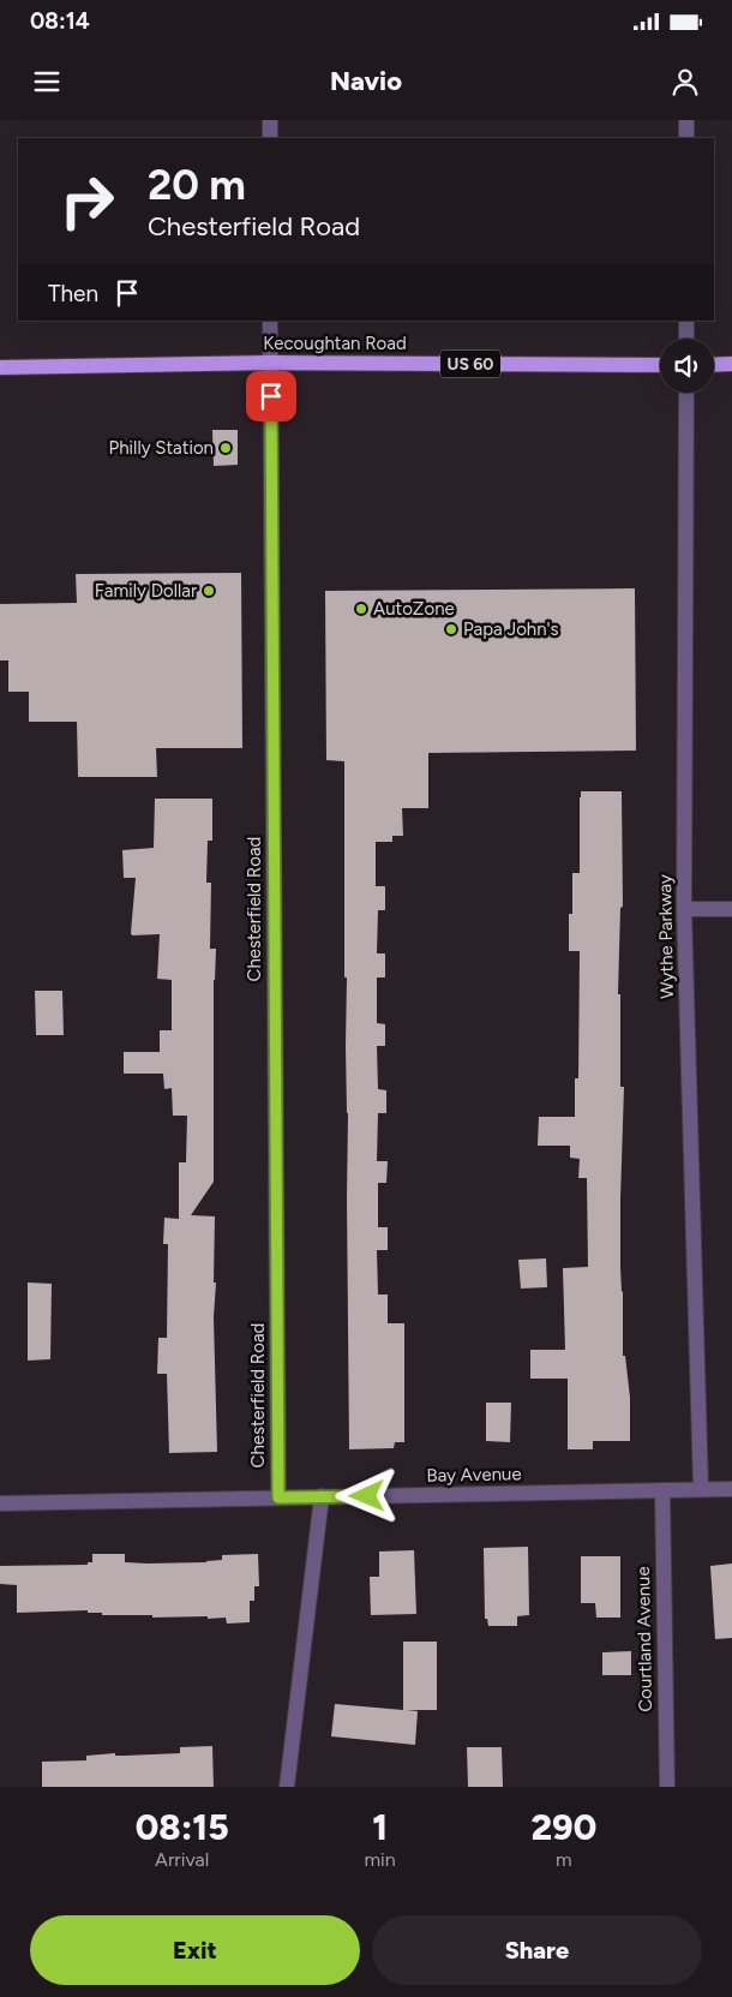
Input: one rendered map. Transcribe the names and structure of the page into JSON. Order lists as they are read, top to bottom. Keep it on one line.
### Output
{"streets":{"main road":["Kecoughtan Road","US 60"],"street":["Chesterfield Road","Wythe Parkway","Bay Avenue","Courtland Avenue"]},"crossings":[["Kecoughtan Road","Chesterfield Road"],["Chesterfield Road","Bay Avenue"],["Wythe Parkway","Bay Avenue"],["Bay Avenue","Courtland Avenue"]],"places":["Philly Station","Family Dollar","AutoZone","Papa John's"],"page":{"status":"08:14","header":"Navio","turn":["20 m","Chesterfield Road"],"then":"Then","eta":["08:15","Arrival","1","min","290","m"],"buttons":["Exit","Share"]}}
